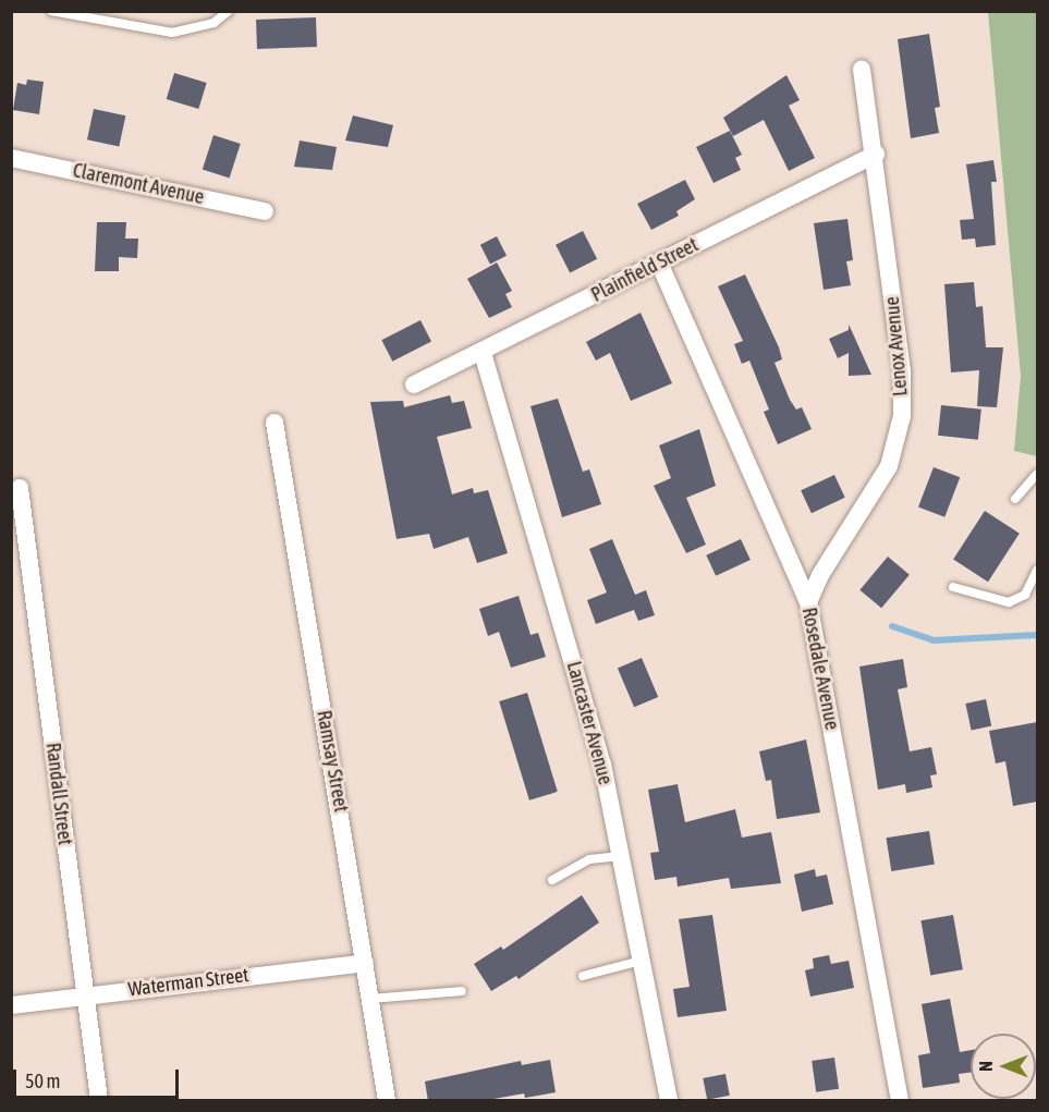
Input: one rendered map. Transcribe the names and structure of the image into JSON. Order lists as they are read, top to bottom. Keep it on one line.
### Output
{"streets":{"street":["Claremont Avenue","Plainfield Street","Lenox Avenue","Rosedale Avenue","Lancaster Avenue","Ramsay Street","Randall Street","Waterman Street"]},"crossings":[["Plainfield Street","Lenox Avenue"],["Plainfield Street","Rosedale Avenue"],["Plainfield Street","Lancaster Avenue"],["Lenox Avenue","Rosedale Avenue"],["Ramsay Street","Waterman Street"],["Randall Street","Waterman Street"]],"scale_bar":"50 m","north":"left"}
